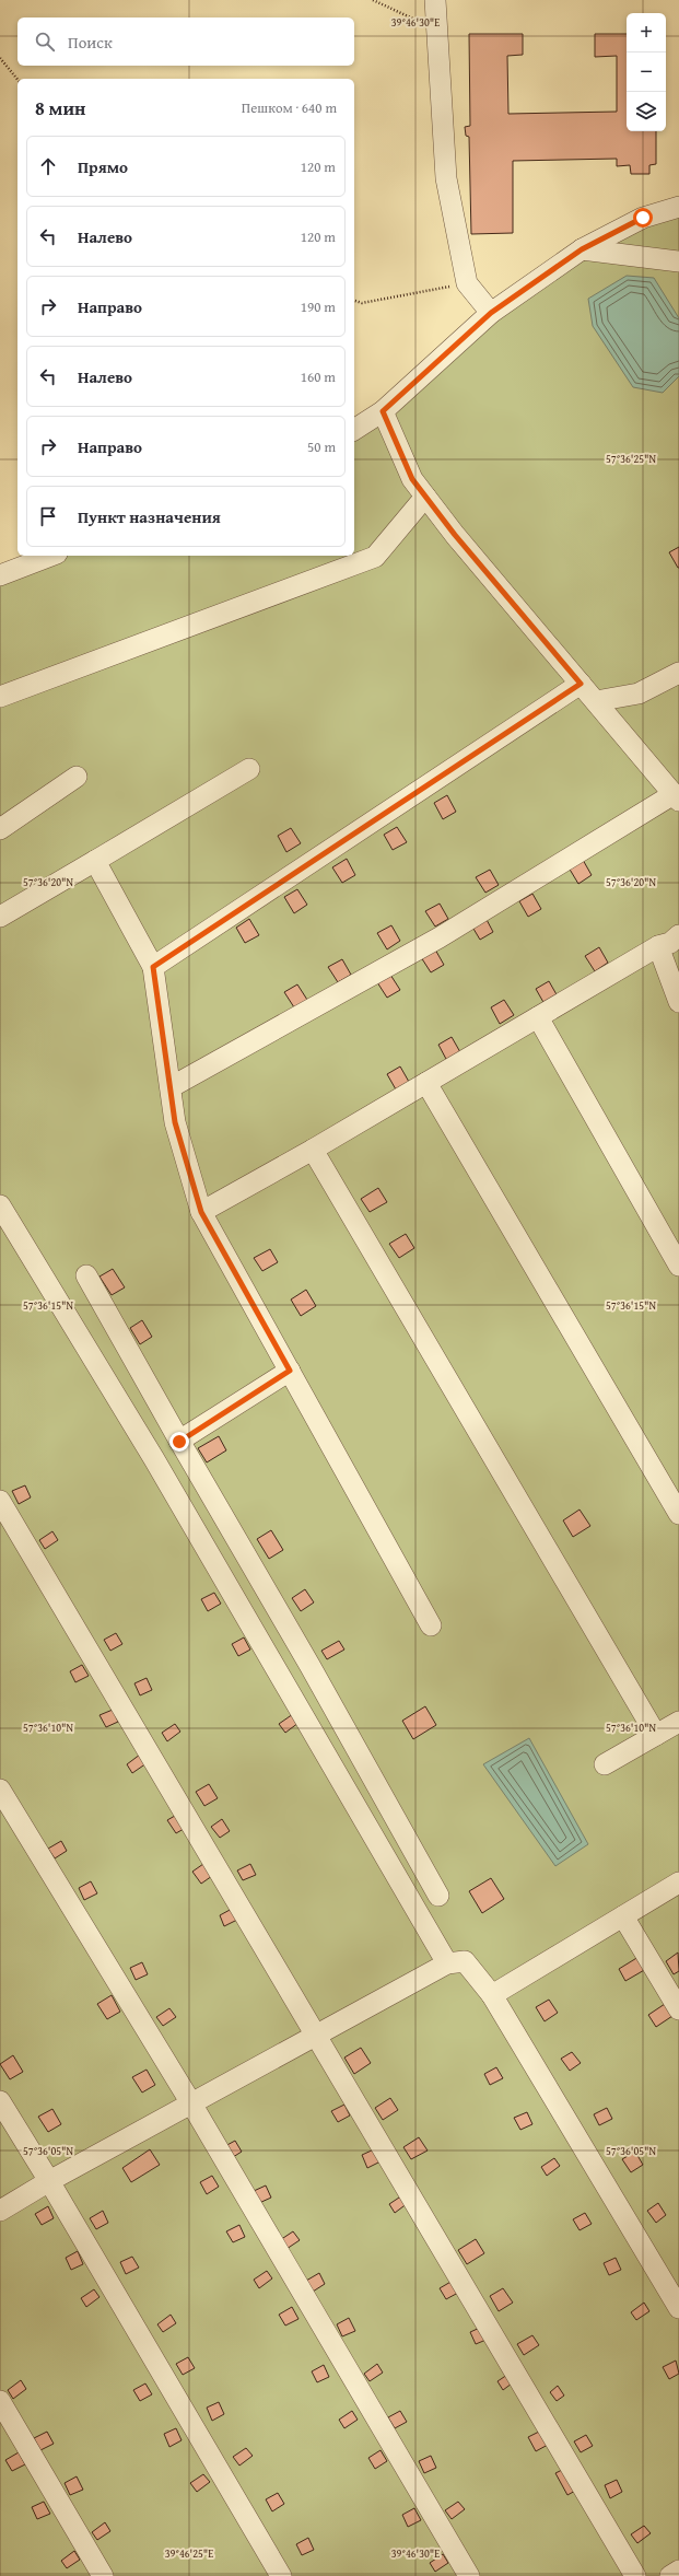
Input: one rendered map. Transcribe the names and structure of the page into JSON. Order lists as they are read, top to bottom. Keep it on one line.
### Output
{"page":{"map_buttons":["+","−"],"search":"Поиск","heading":["8 мин","Пешком · 640 m"],"list":[["Прямо","120 m"],["Налево","120 m"],["Направо","190 m"],["Налево","160 m"],["Направо","50 m"],"Пункт назначения"]},"coordinates":["39°46'30\"E","57°36'25\"N","57°36'20\"N","57°36'15\"N","57°36'10\"N","57°36'05\"N","39°46'25\"E"]}
